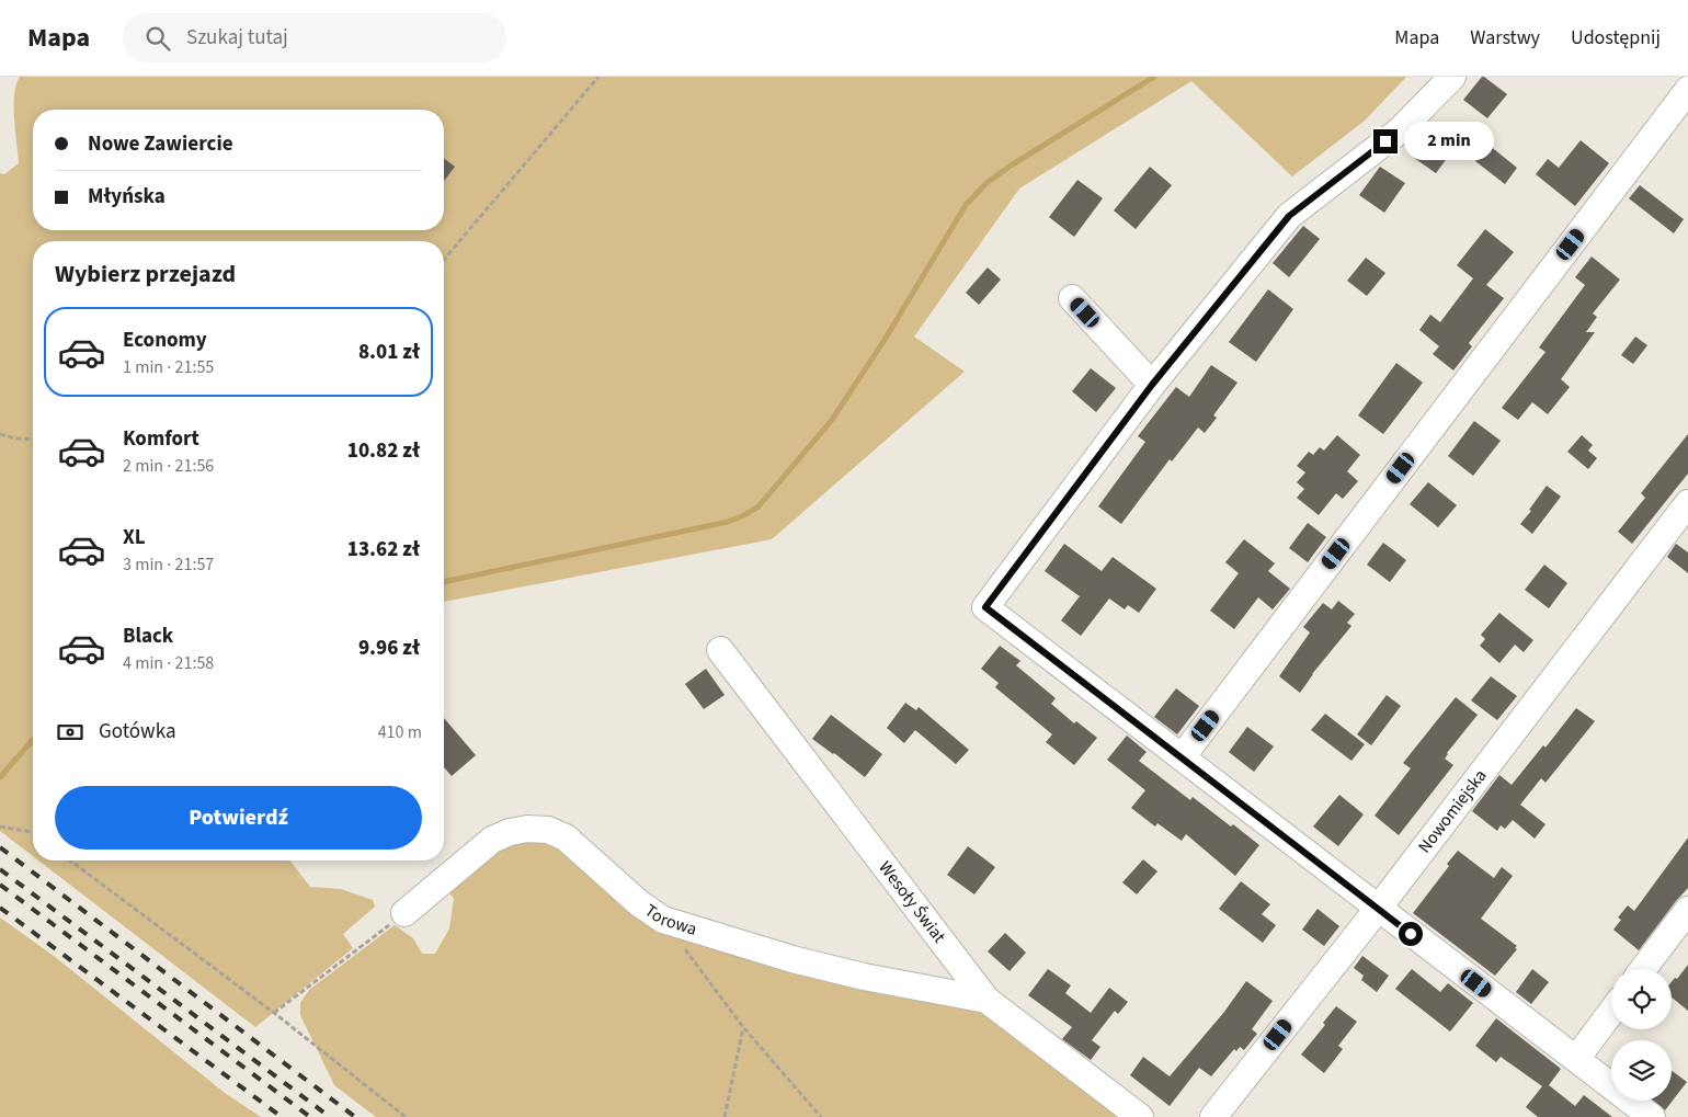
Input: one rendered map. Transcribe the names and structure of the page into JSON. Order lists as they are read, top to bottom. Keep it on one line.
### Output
{"streets":{"street":["Nowomiejska","Wesoły Świat","Torowa"]},"crossings":[["Wesoły Świat","Torowa"]],"page":{"header":"Mapa","search":"Szukaj tutaj","nav":["Mapa","Warstwy","Udostępnij"],"banner":["Nowe Zawiercie","Młyńska"],"bubble":"2 min","heading":"Wybierz przejazd","list":[{"name":"Economy","note":"1 min · 21:55","value":"8.01 zł"},{"name":"Komfort","note":"2 min · 21:56","value":"10.82 zł"},{"name":"XL","note":"3 min · 21:57","value":"13.62 zł"},{"name":"Black","note":"4 min · 21:58","value":"9.96 zł"}],"pay":["Gotówka","410 m"],"buttons":"Potwierdź"}}
